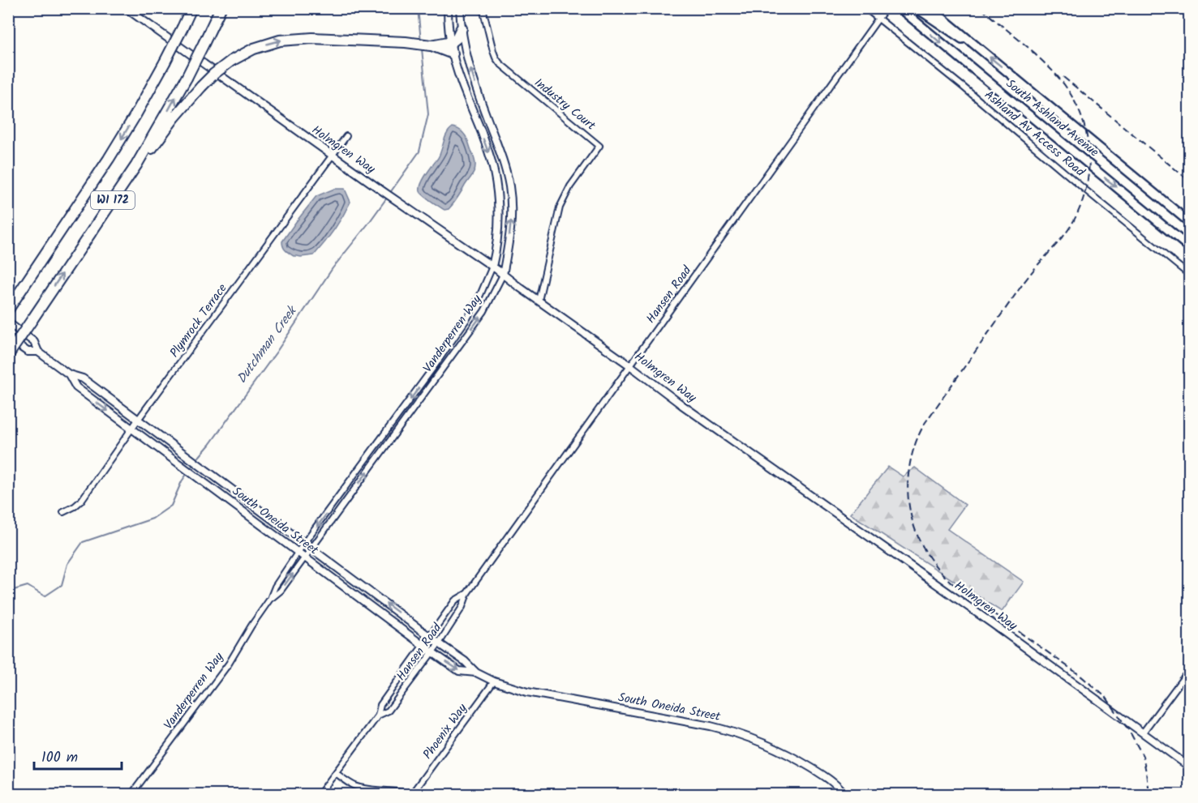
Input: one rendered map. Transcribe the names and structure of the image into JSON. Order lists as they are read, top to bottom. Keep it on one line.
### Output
{"streets":{"highway":["WI 172"],"main road":["South Ashland Avenue"],"street":["Industry Court","Ashland Av Access Road","Holmgren Way","Hansen Road","Plymrock Terrace","Vanderperren Way","South Oneida Street","Phoenix Way"]},"crossings":[["Industry Court","Holmgren Way"],["Ashland Av Access Road","Hansen Road"],["Holmgren Way","Hansen Road"],["Holmgren Way","Plymrock Terrace"],["Holmgren Way","Vanderperren Way"],["Hansen Road","South Oneida Street"],["Plymrock Terrace","South Oneida Street"],["Vanderperren Way","South Oneida Street"],["South Oneida Street","Phoenix Way"]],"water":["Dutchman Creek"],"scale_bar":"100 m"}
